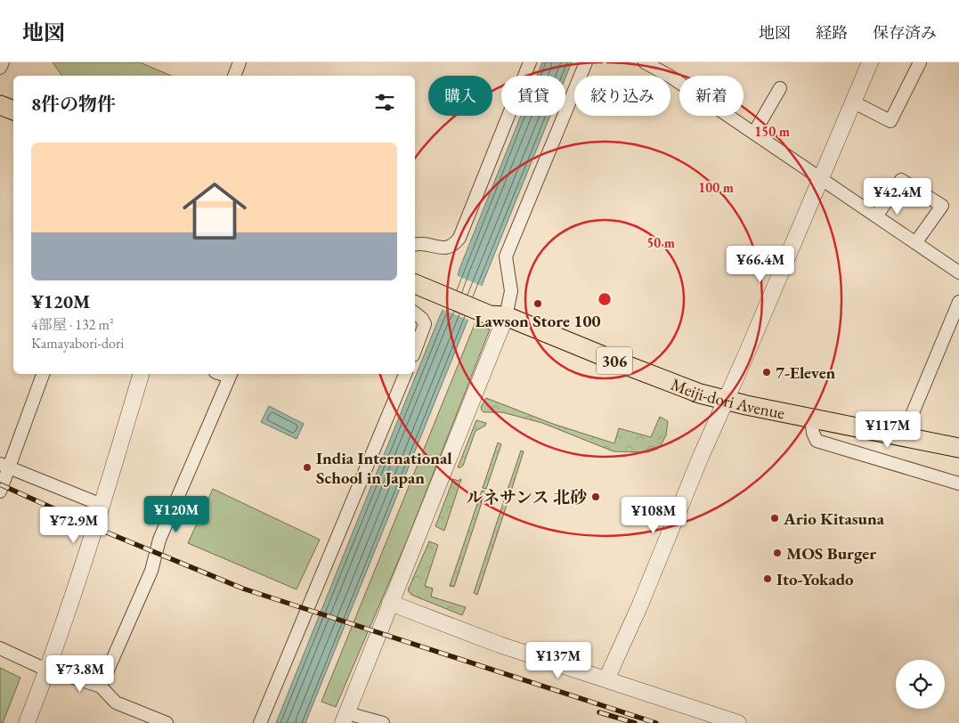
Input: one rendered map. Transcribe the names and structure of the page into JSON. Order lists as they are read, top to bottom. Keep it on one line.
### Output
{"streets":{"main road":["306","Meiji-dori Avenue"]},"places":["Lawson Store 100","7-Eleven","India International School in Japan","ルネサンス 北砂","Ario Kitasuna","MOS Burger","Ito-Yokado"],"page":{"header":"地図","nav":["地図","経路","保存済み"],"chip":["購入","賃貸","絞り込み","新着"],"heading":"8件の物件","list":[{"name":"¥120M","note":"4部屋 · 132 m² · Kamayabori-dori"}],"price":["¥42.4M","¥66.4M","¥117M","¥120M","¥108M","¥72.9M","¥137M","¥73.8M"]},"rings":["150 m","100 m","50 m"]}
